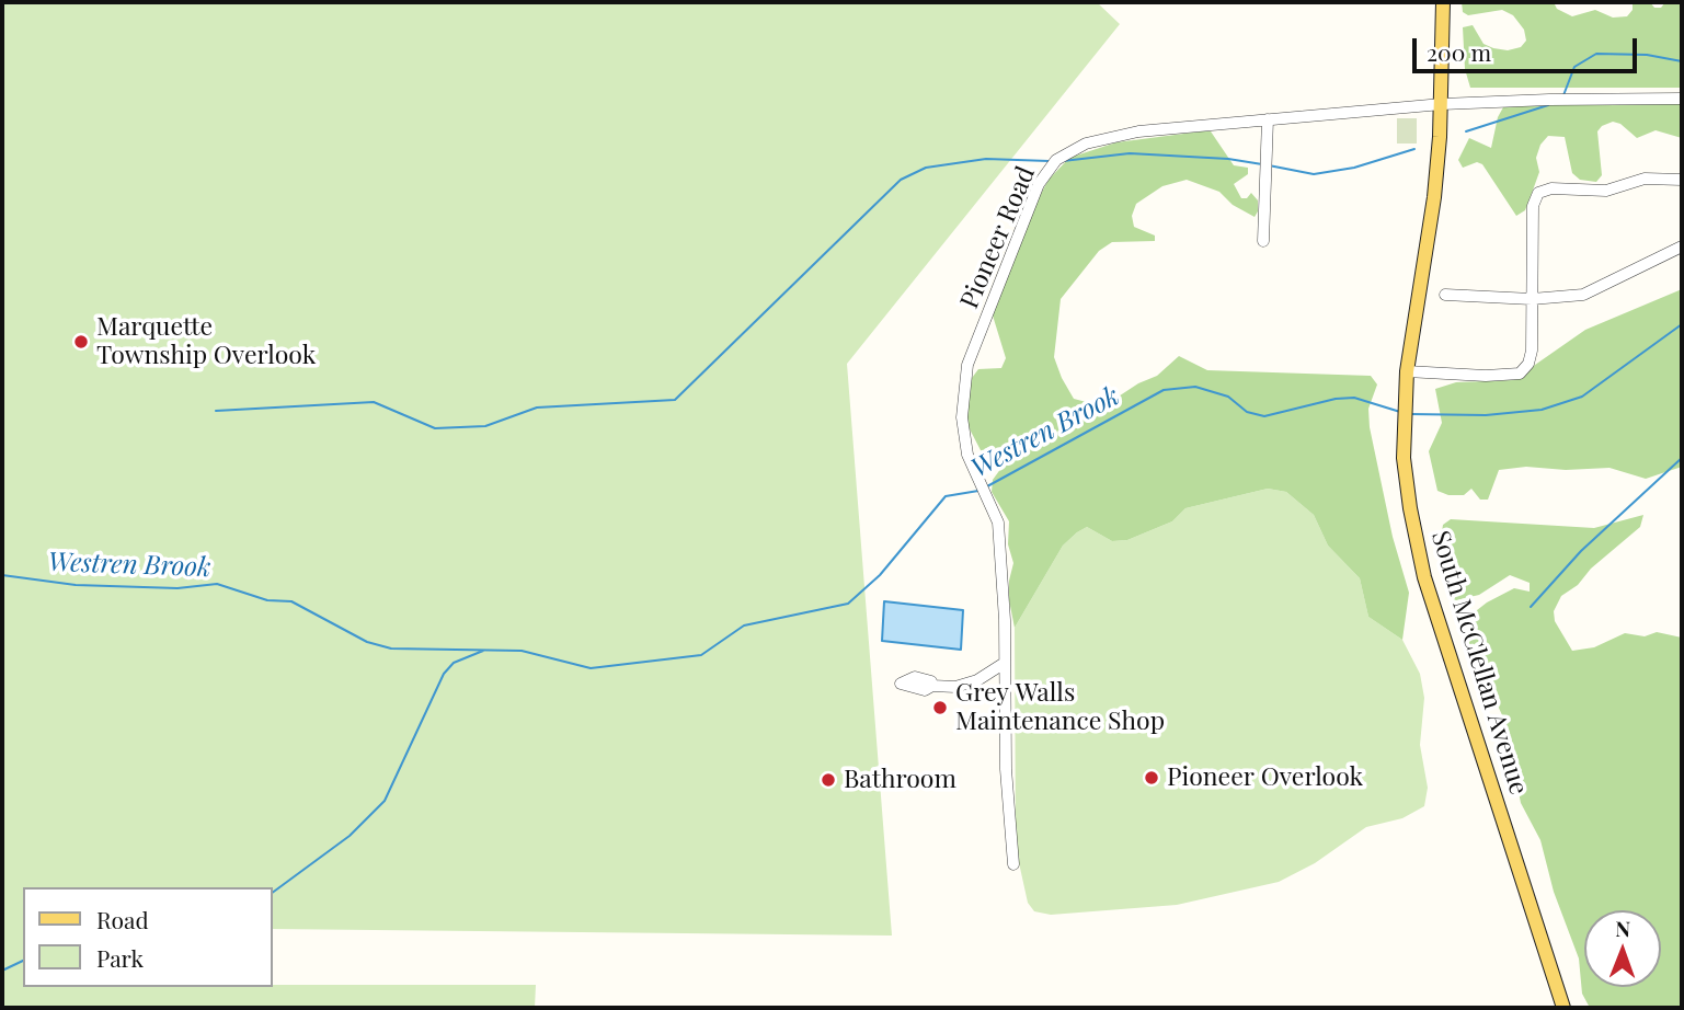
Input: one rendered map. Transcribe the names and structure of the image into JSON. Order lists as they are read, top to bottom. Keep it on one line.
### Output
{"streets":{"main road":["South McClellan Avenue"],"street":["Pioneer Road"]},"crossings":[["Pioneer Road","South McClellan Avenue"]],"water":["Westren Brook"],"places":["Marquette Township Overlook","Grey Walls Maintenance Shop","Pioneer Overlook","Bathroom"],"legend":["Road","Park"],"scale_bar":"200 m","north":"top"}
